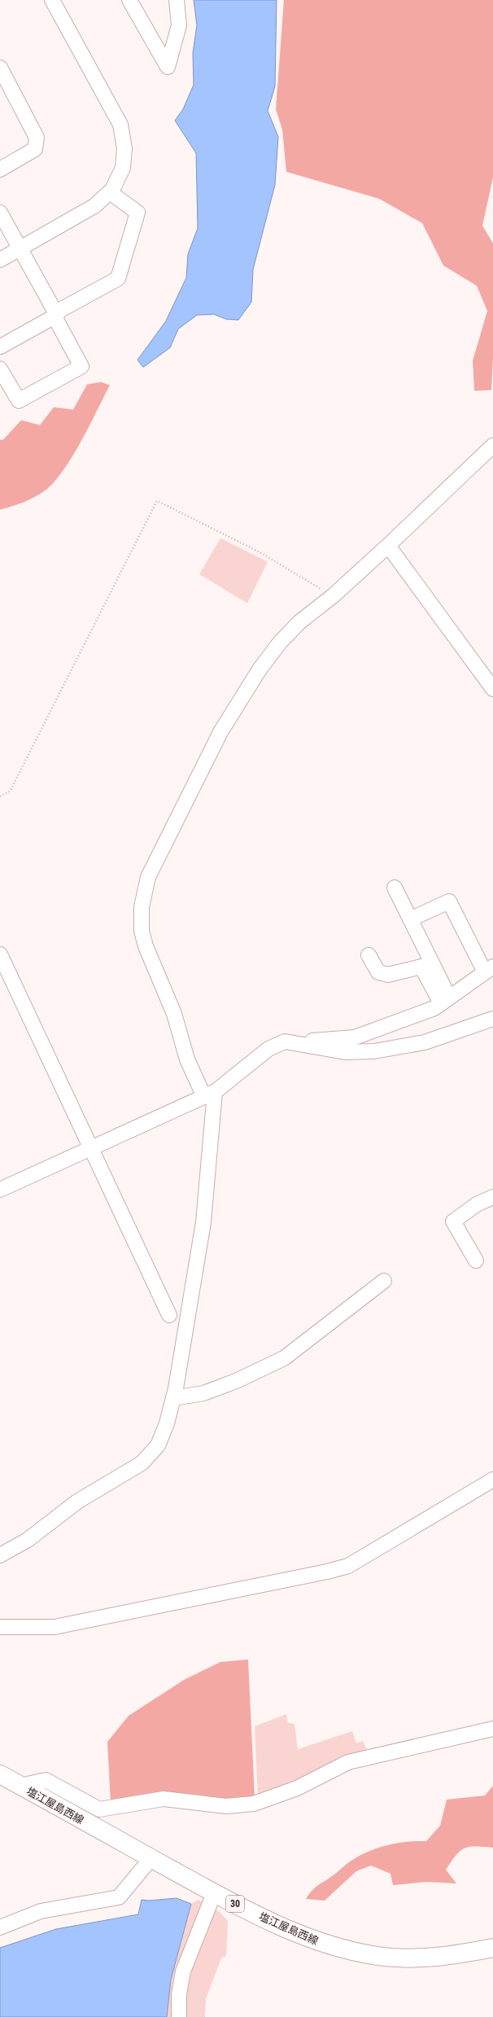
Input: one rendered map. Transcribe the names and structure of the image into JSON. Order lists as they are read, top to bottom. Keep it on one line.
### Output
{"streets":{"main road":["塩江屋島西線","30"]}}
